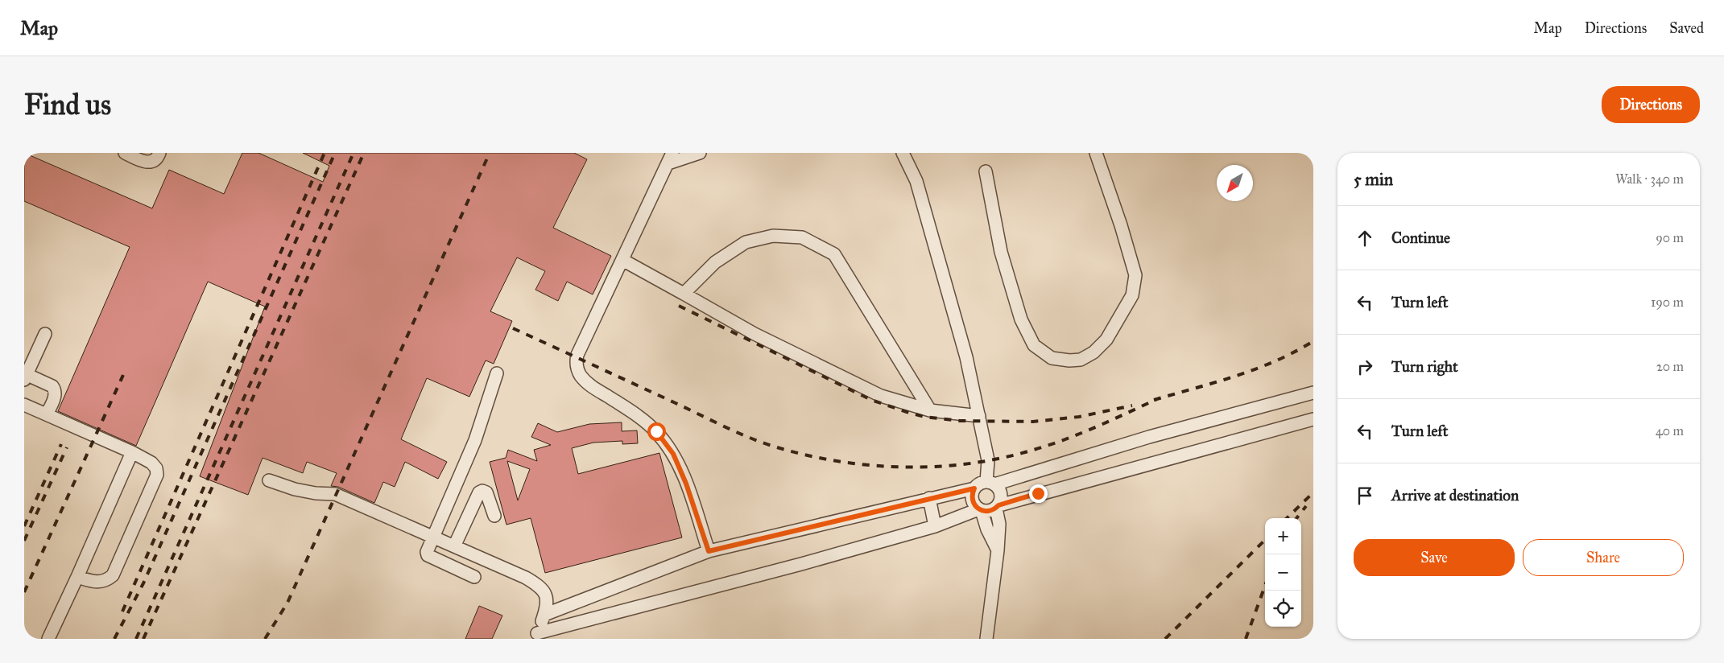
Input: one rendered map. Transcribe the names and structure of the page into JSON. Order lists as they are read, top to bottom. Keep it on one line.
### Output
{"north":"bottom left","page":{"header":"Map","nav":["Map","Directions","Saved"],"buttons":["Directions",["Save","Share"]],"title":"Find us","heading":["5 min","Walk · 340 m"],"list":[["Continue","90 m"],["Turn left","190 m"],["Turn right","20 m"],["Turn left","40 m"],"Arrive at destination"],"map_buttons":["+","−"]}}
